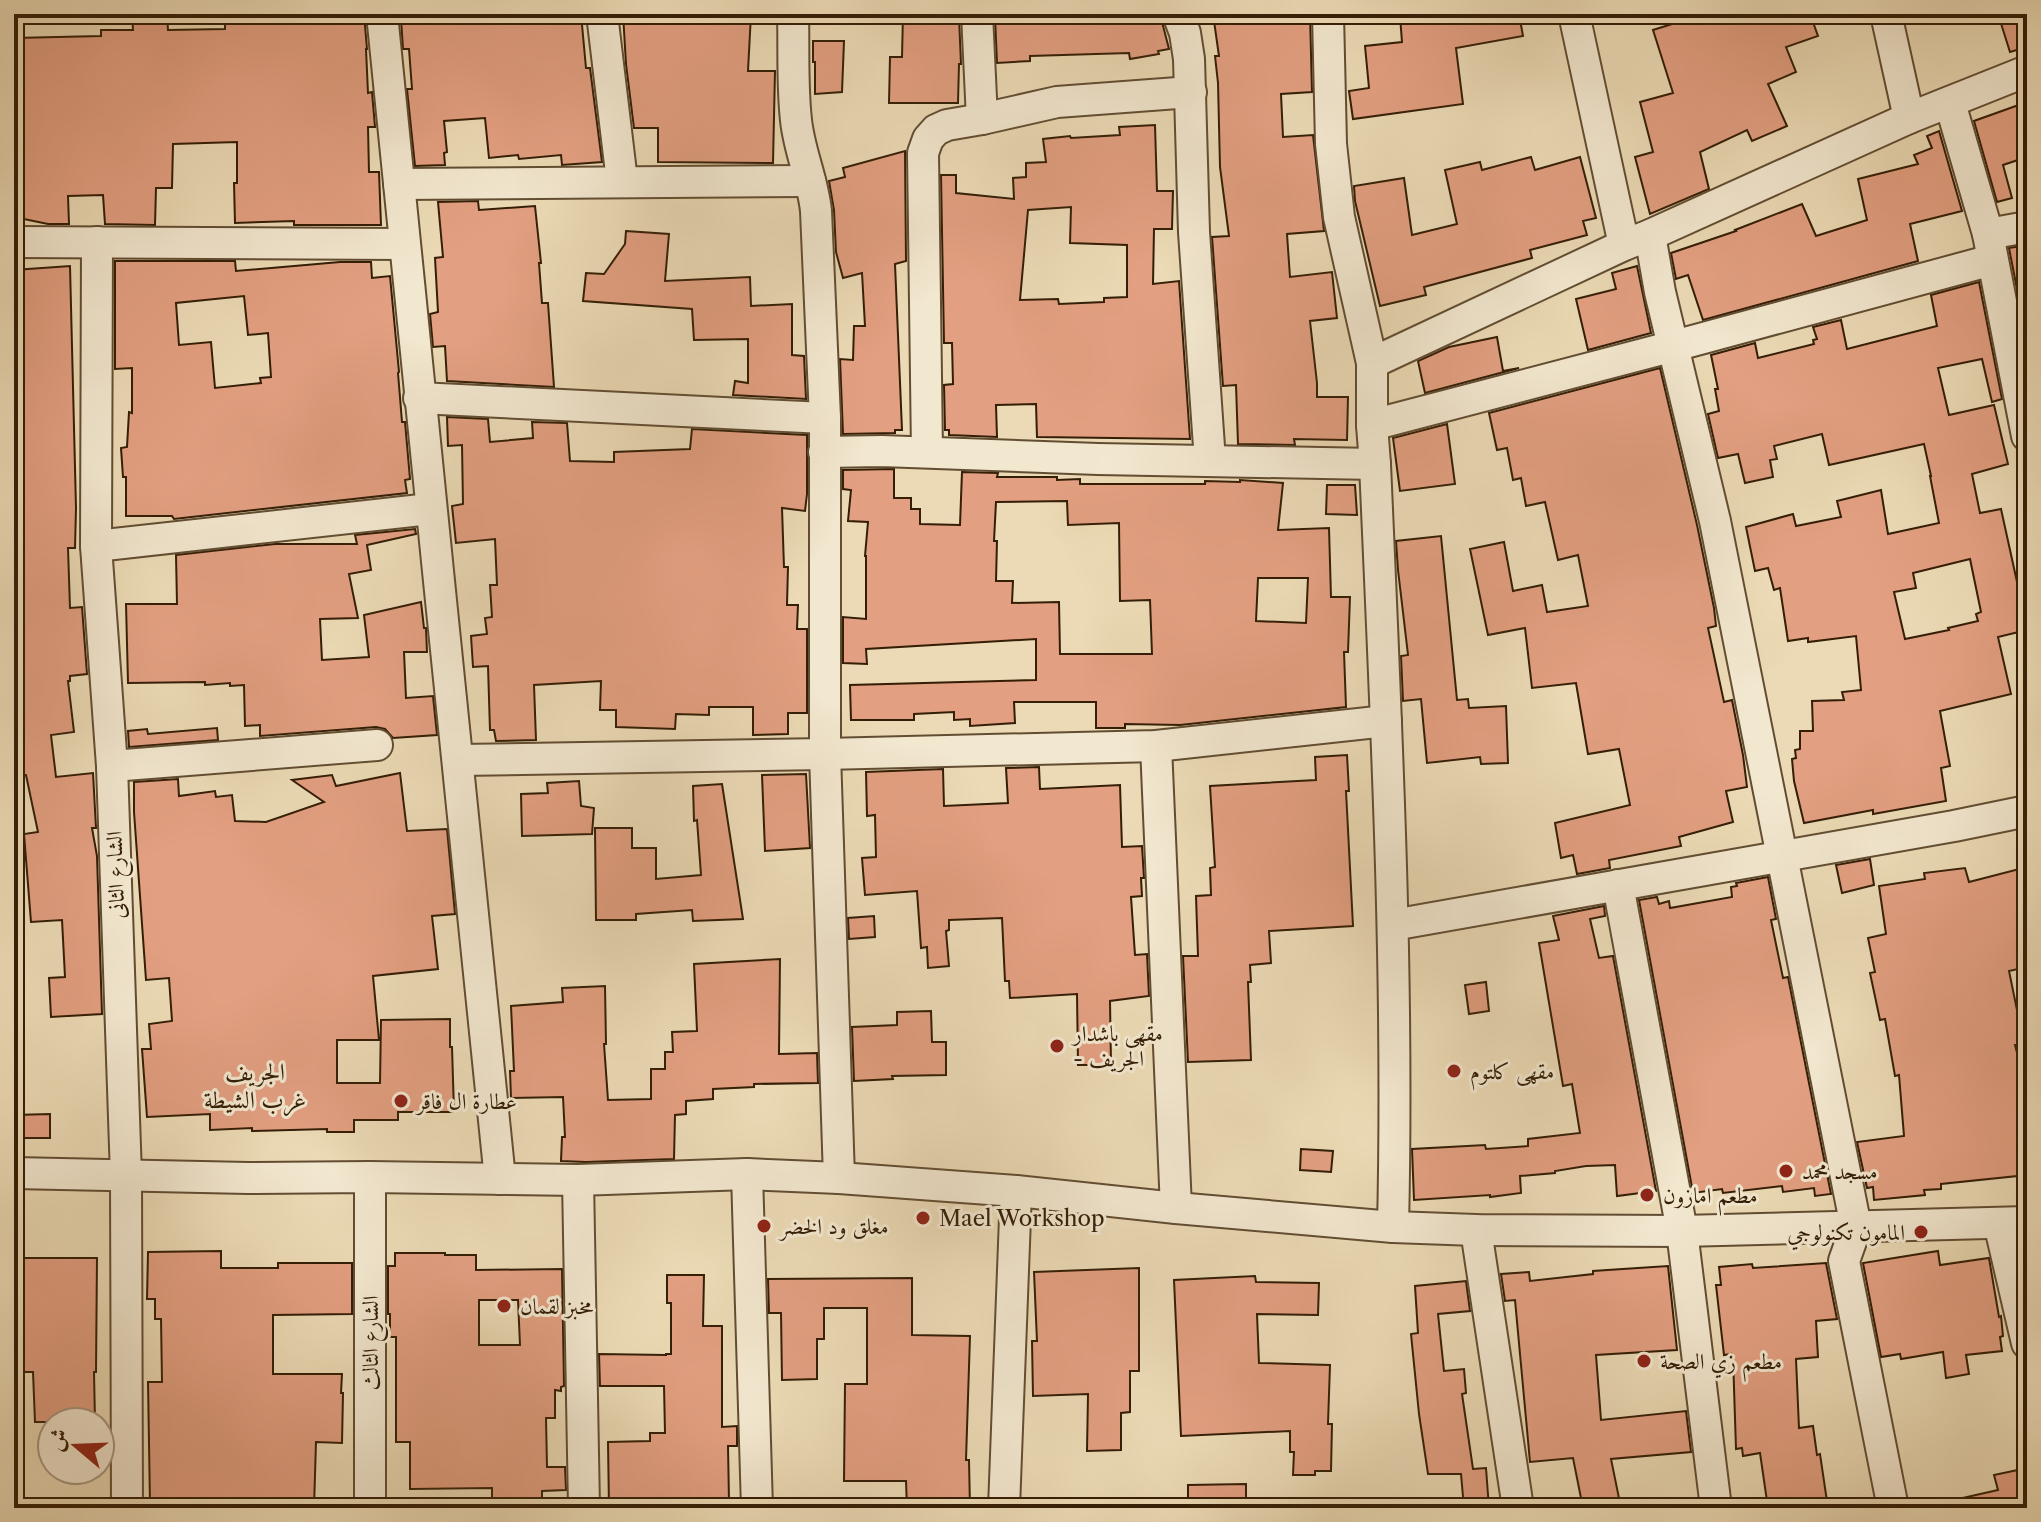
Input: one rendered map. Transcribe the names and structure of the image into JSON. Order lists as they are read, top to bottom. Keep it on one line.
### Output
{"streets":{"street":["الشارع الثانى","الشارع الثالث"]},"districts":["الجريف غرب الشيطة"],"places":["مقهى باشدار - الجريف","مقهى كلتوم","عطارة ال فاقر","مسجد محمد","مطعم امازون","Mael Workshop","مغلق ود الخضر","المامون تكنولوجي","مخبز لقمان","مطعم زي الصحة"],"north":"left"}
